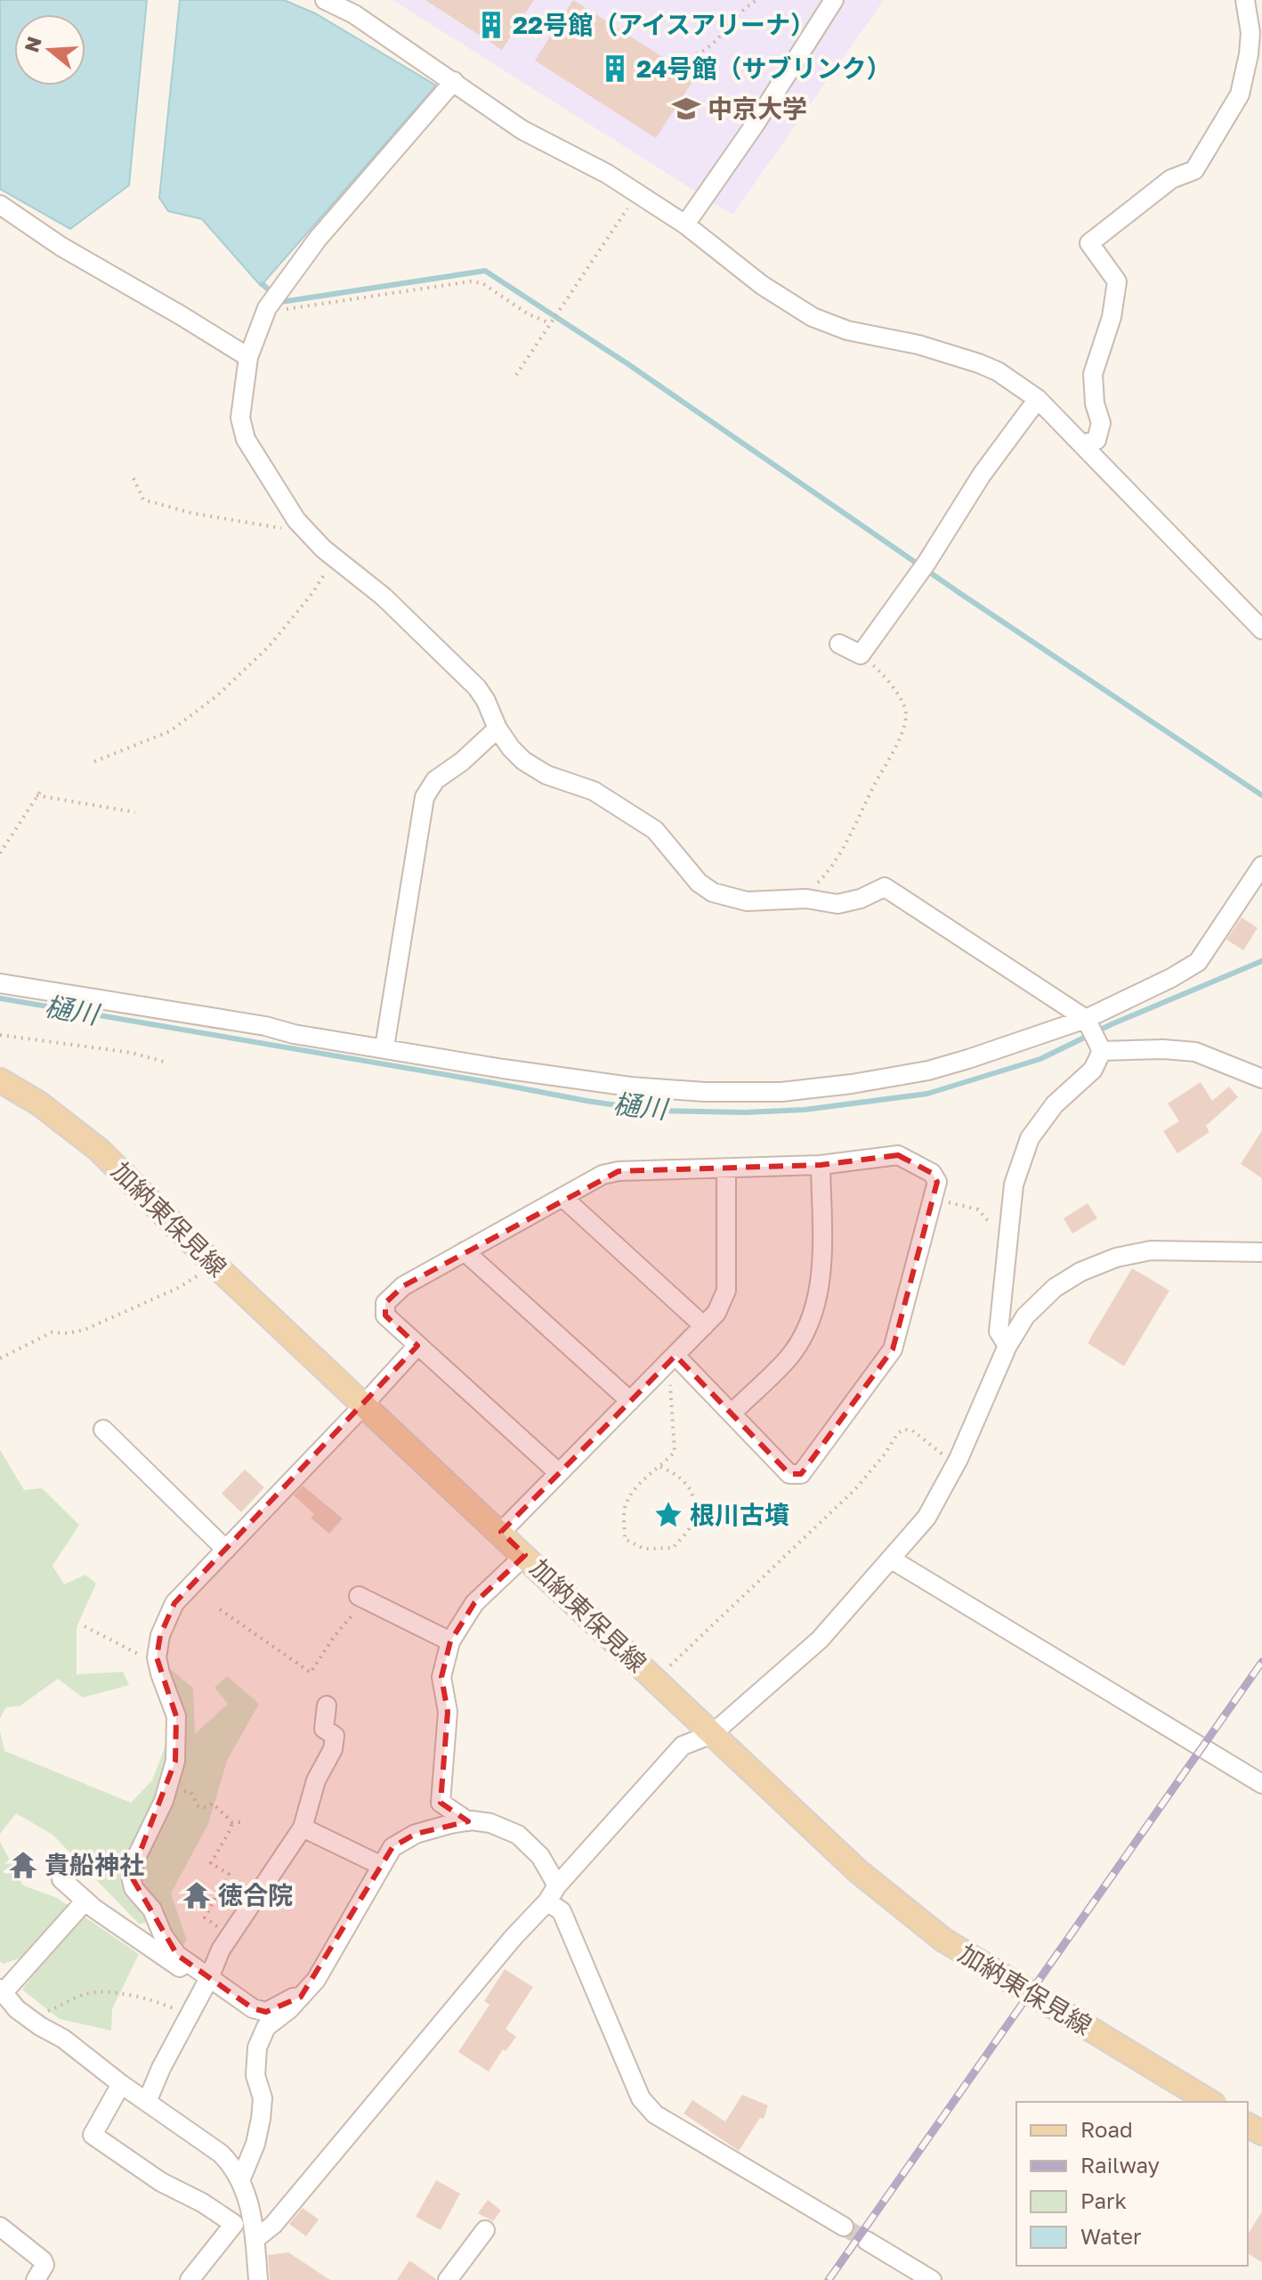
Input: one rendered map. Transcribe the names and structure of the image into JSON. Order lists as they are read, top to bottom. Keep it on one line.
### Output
{"streets":{"main road":["加納東保見線"]},"water":["樋川"],"places":{"building":["22号館（アイスアリーナ）","24号館（サブリンク）"],"school or university":["中京大学"],"place":["根川古墳"],"temple":["貴船神社","徳合院"]},"legend":["Road","Railway","Park","Water"],"north":"left"}
